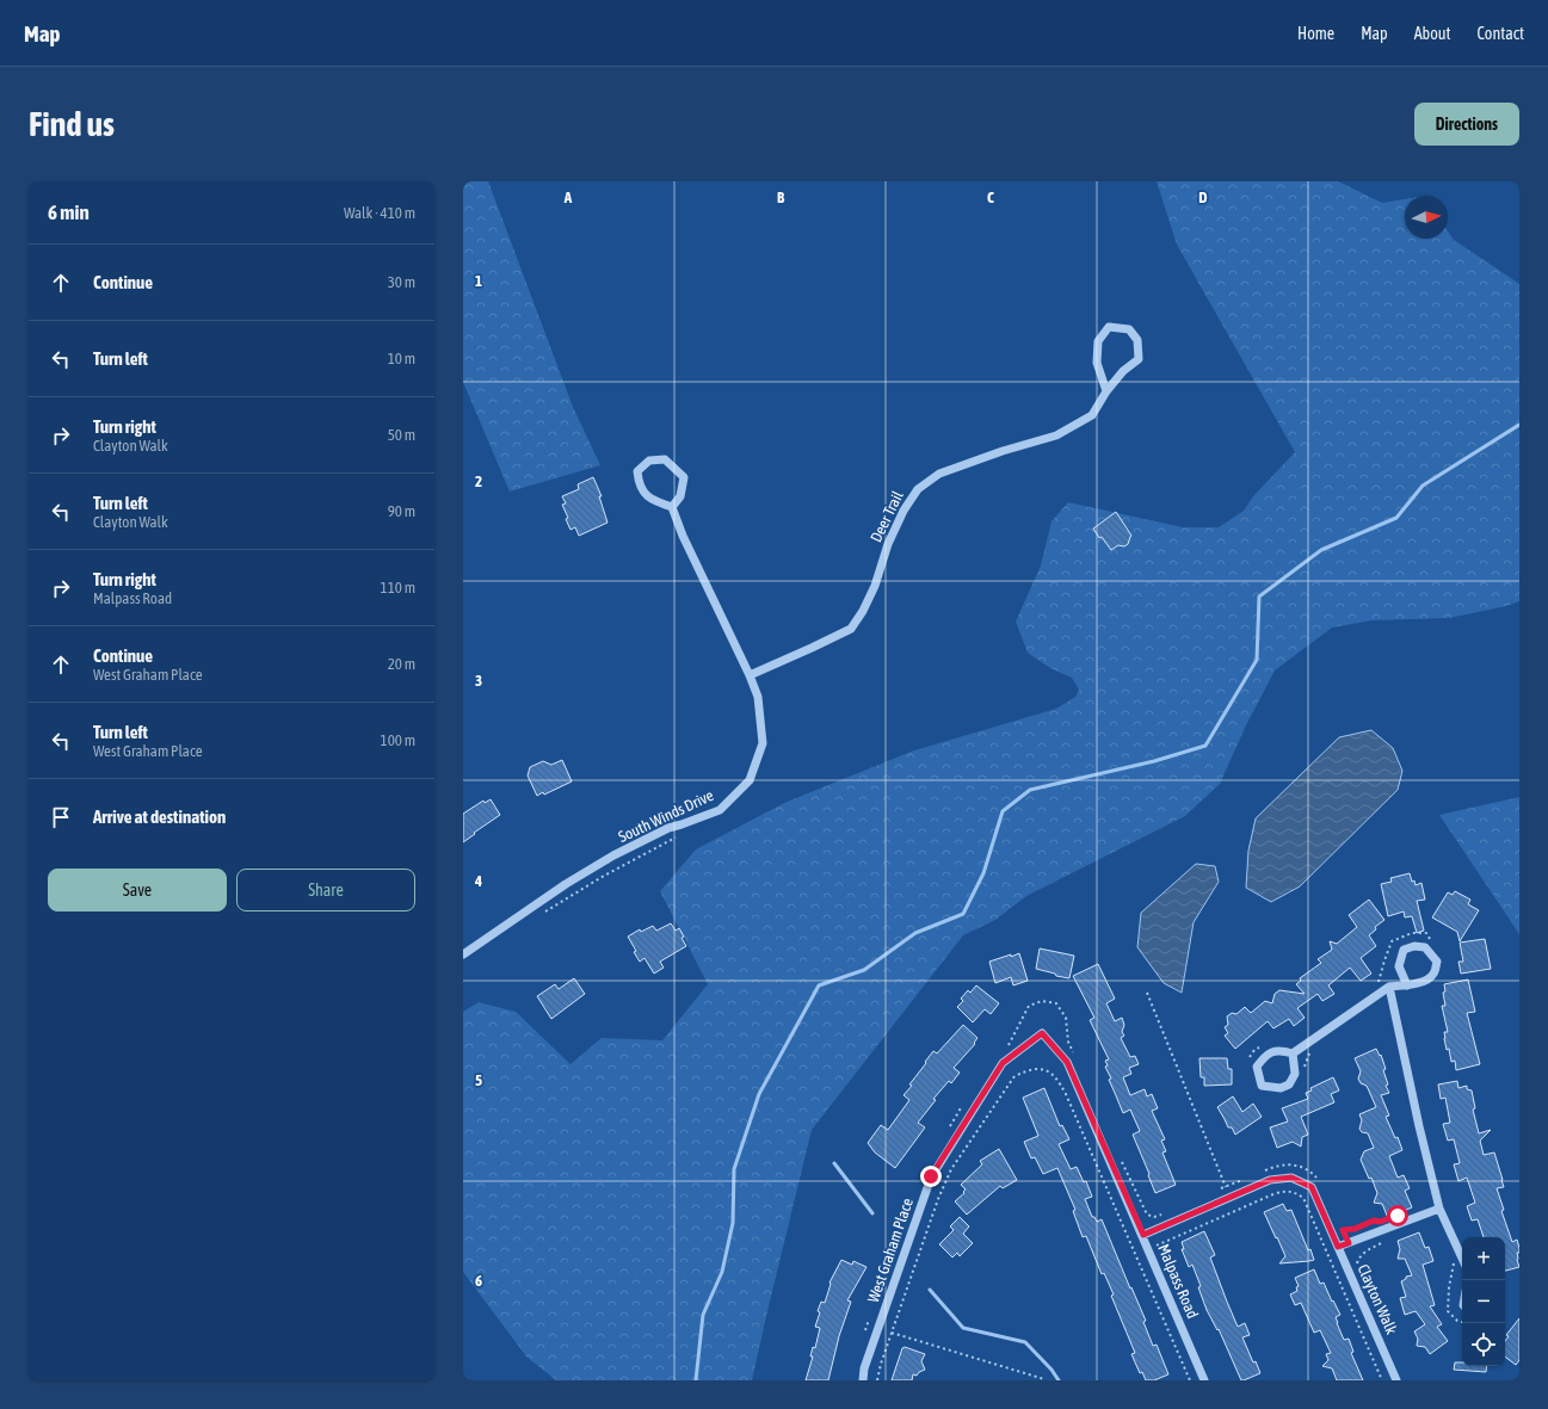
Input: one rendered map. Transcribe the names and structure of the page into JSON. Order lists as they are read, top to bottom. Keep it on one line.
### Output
{"streets":{"street":["Deer Trail","South Winds Drive","West Graham Place","Malpass Road","Clayton Walk"]},"crossings":[["Deer Trail","South Winds Drive"],["West Graham Place","Malpass Road"],["Malpass Road","Clayton Walk"]],"north":"right","page":{"header":"Map","nav":["Home","Map","About","Contact"],"buttons":["Directions",["Save","Share"]],"title":"Find us","heading":["6 min","Walk · 410 m"],"list":[["Continue","30 m"],["Turn left","10 m"],["Turn right","Clayton Walk","50 m"],["Turn left","Clayton Walk","90 m"],["Turn right","Malpass Road","110 m"],["Continue","West Graham Place","20 m"],["Turn left","West Graham Place","100 m"],"Arrive at destination"],"map_buttons":["+","−"]},"grid":{"columns":["A","B","C","D"],"rows":["1","2","3","4","5","6"]}}
